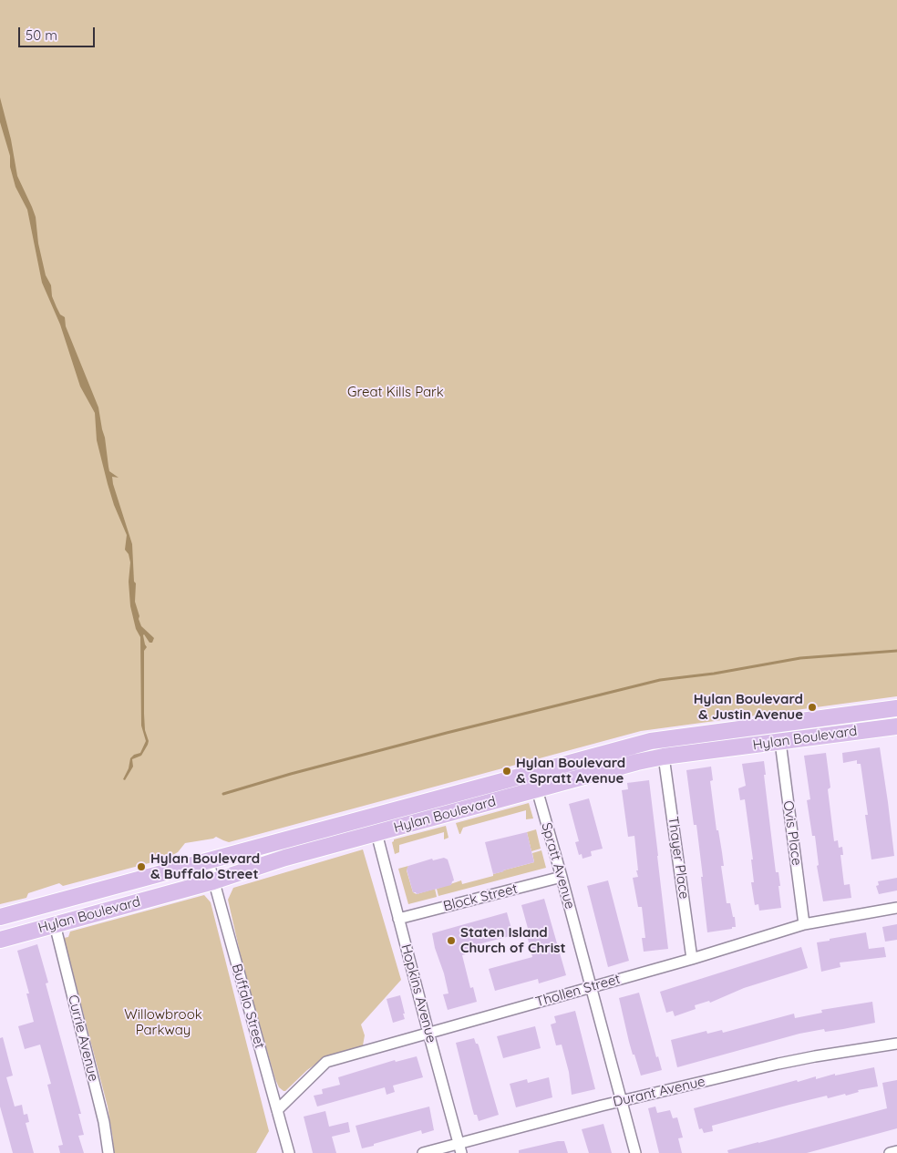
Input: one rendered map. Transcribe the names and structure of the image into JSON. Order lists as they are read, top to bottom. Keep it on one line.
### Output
{"streets":{"main road":["Hylan Boulevard"],"street":["Ovis Place","Thayer Place","Spratt Avenue","Block Street","Thollen Street","Hopkins Avenue","Buffalo Street","Currie Avenue","Durant Avenue"]},"crossings":[["Hylan Boulevard","Ovis Place"],["Hylan Boulevard","Thayer Place"],["Hylan Boulevard","Spratt Avenue"],["Hylan Boulevard","Hopkins Avenue"],["Hylan Boulevard","Buffalo Street"],["Hylan Boulevard","Currie Avenue"],["Ovis Place","Thollen Street"],["Thayer Place","Thollen Street"],["Spratt Avenue","Block Street"],["Spratt Avenue","Thollen Street"],["Spratt Avenue","Durant Avenue"],["Block Street","Hopkins Avenue"],["Thollen Street","Hopkins Avenue"],["Thollen Street","Buffalo Street"],["Hopkins Avenue","Durant Avenue"]],"parks":["Great Kills Park","Willowbrook Parkway"],"places":["Hylan Boulevard & Justin Avenue","Hylan Boulevard & Spratt Avenue","Hylan Boulevard & Buffalo Street","Staten Island Church of Christ"],"scale_bar":"50 m"}
